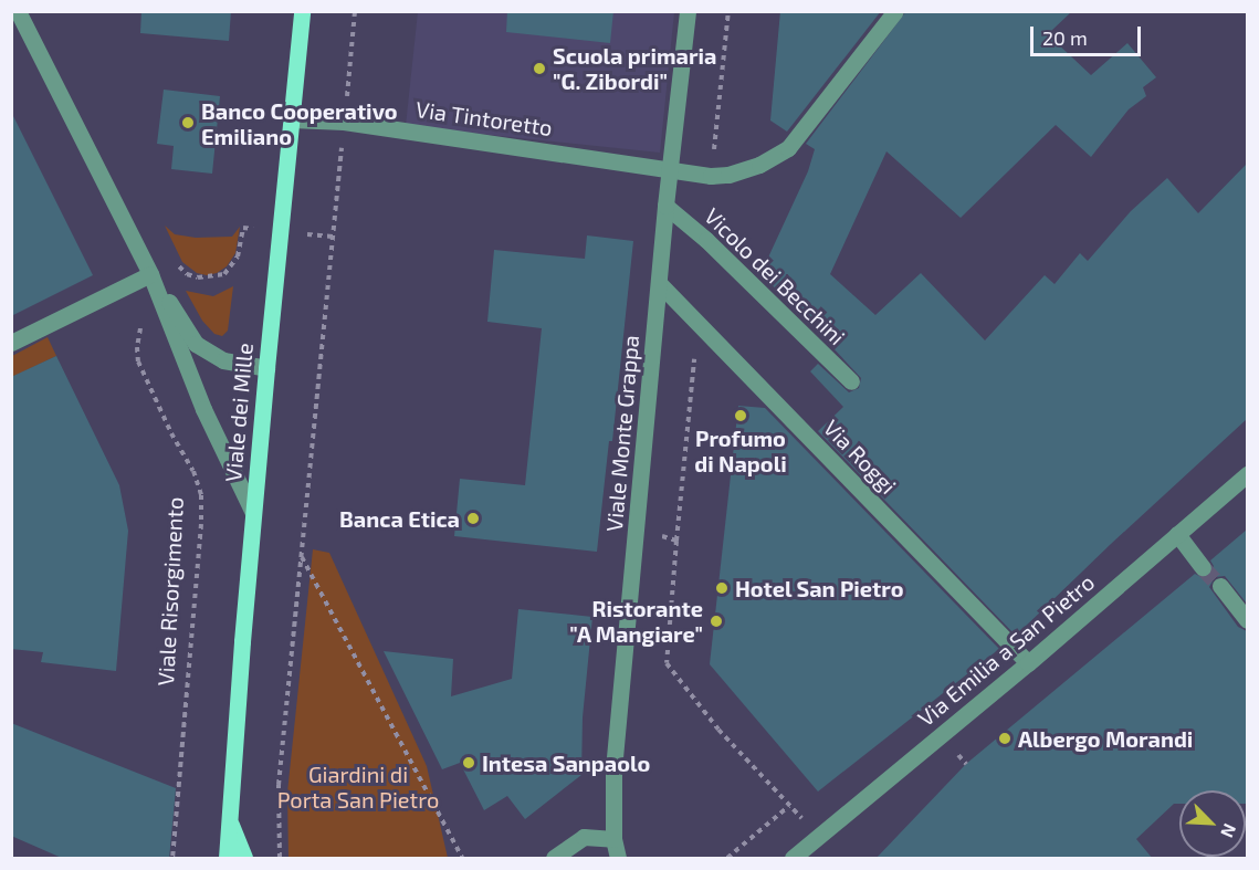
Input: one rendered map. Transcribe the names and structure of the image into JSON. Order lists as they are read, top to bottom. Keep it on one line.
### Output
{"streets":{"main road":["Viale dei Mille"],"street":["Via Tintoretto","Vicolo dei Becchini","Viale Monte Grappa","Via Roggi","Via Emilia a San Pietro"],"path":["Viale Risorgimento"]},"crossings":[["Via Tintoretto","Viale dei Mille"],["Via Tintoretto","Viale Monte Grappa"],["Vicolo dei Becchini","Viale Monte Grappa"],["Viale Monte Grappa","Via Roggi"],["Via Roggi","Via Emilia a San Pietro"]],"parks":["Giardini di Porta San Pietro"],"places":["Scuola primaria \"G. Zibordi\"","Banco Cooperativo Emiliano","Profumo di Napoli","Banca Etica","Hotel San Pietro","Ristorante \"A Mangiare\"","Albergo Morandi","Intesa Sanpaolo"],"scale_bar":"20 m","north":"bottom right"}
